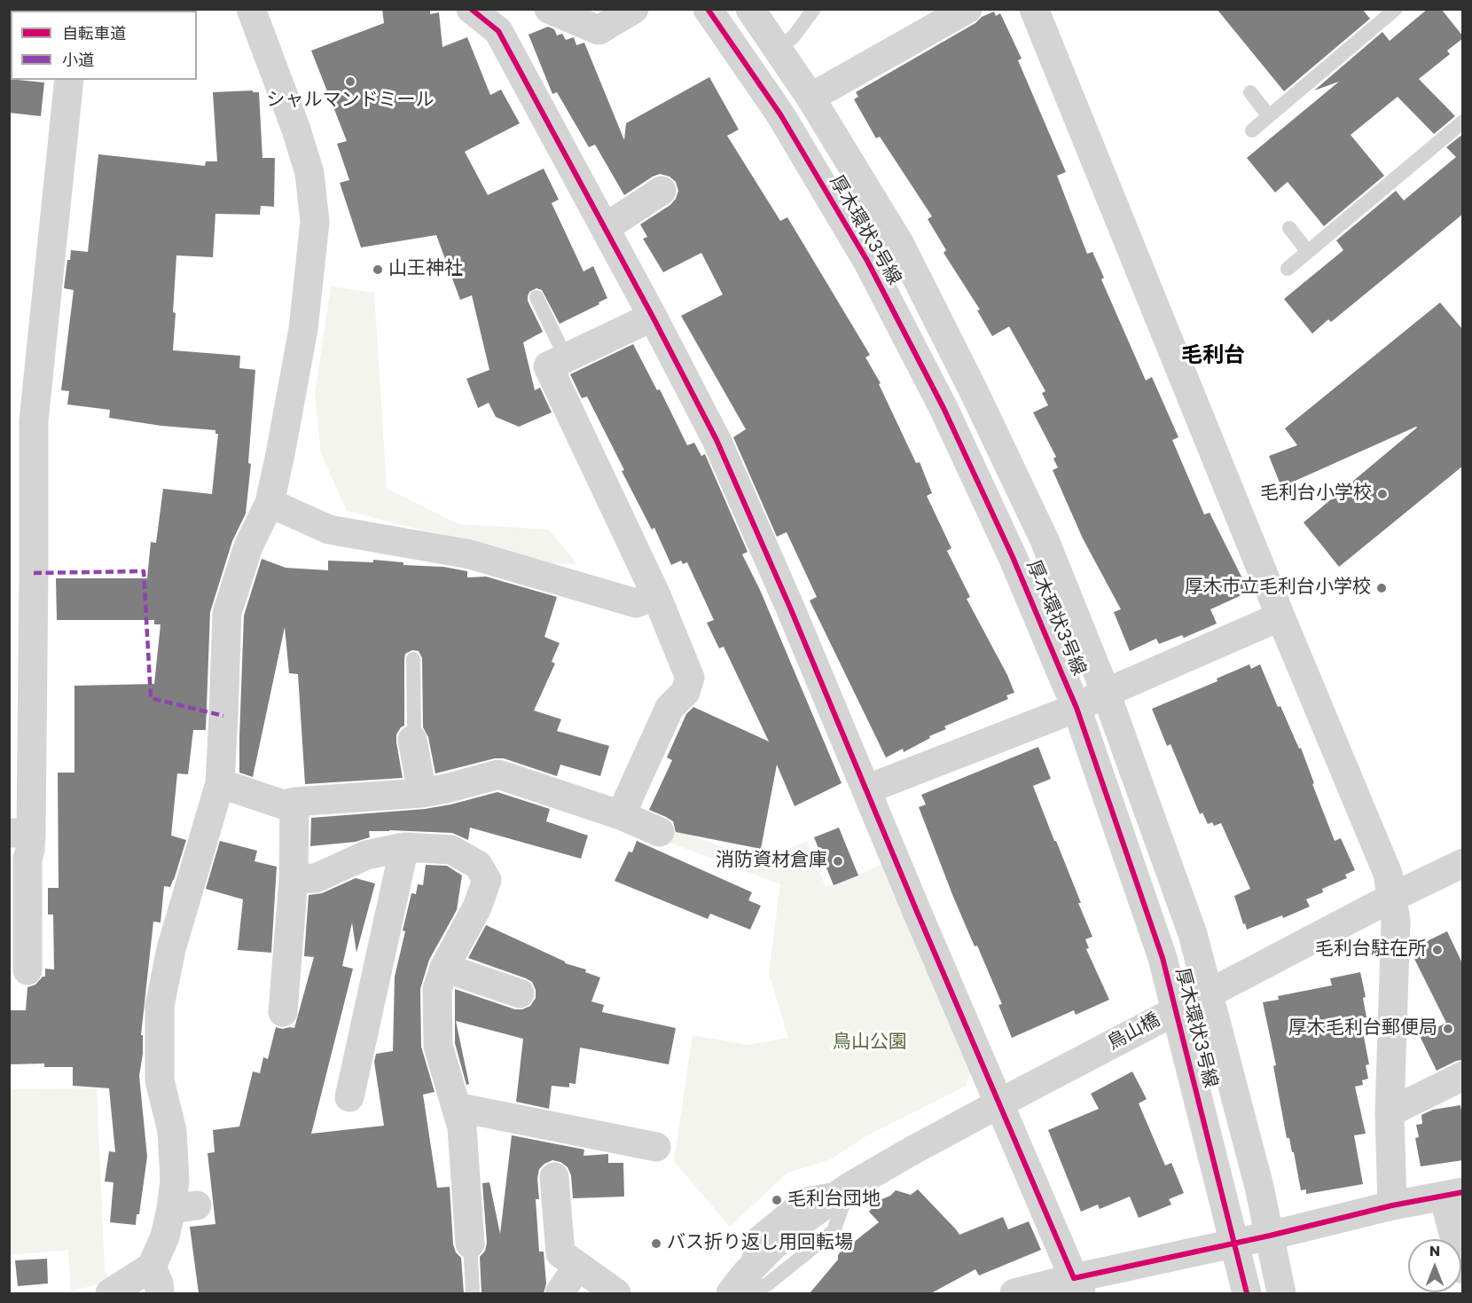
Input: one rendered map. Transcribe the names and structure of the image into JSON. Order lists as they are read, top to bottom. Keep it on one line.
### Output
{"streets":{"street":["厚木環状3号線","鳥山橋"]},"districts":["毛利台"],"parks":["鳥山公園"],"places":["シャルマンドミール","山王神社","毛利台小学校","厚木市立毛利台小学校","消防資材倉庫","毛利台駐在所","厚木毛利台郵便局","毛利台団地","バス折り返し用回転場"],"legend":["自転車道","小道"],"north":"top"}
